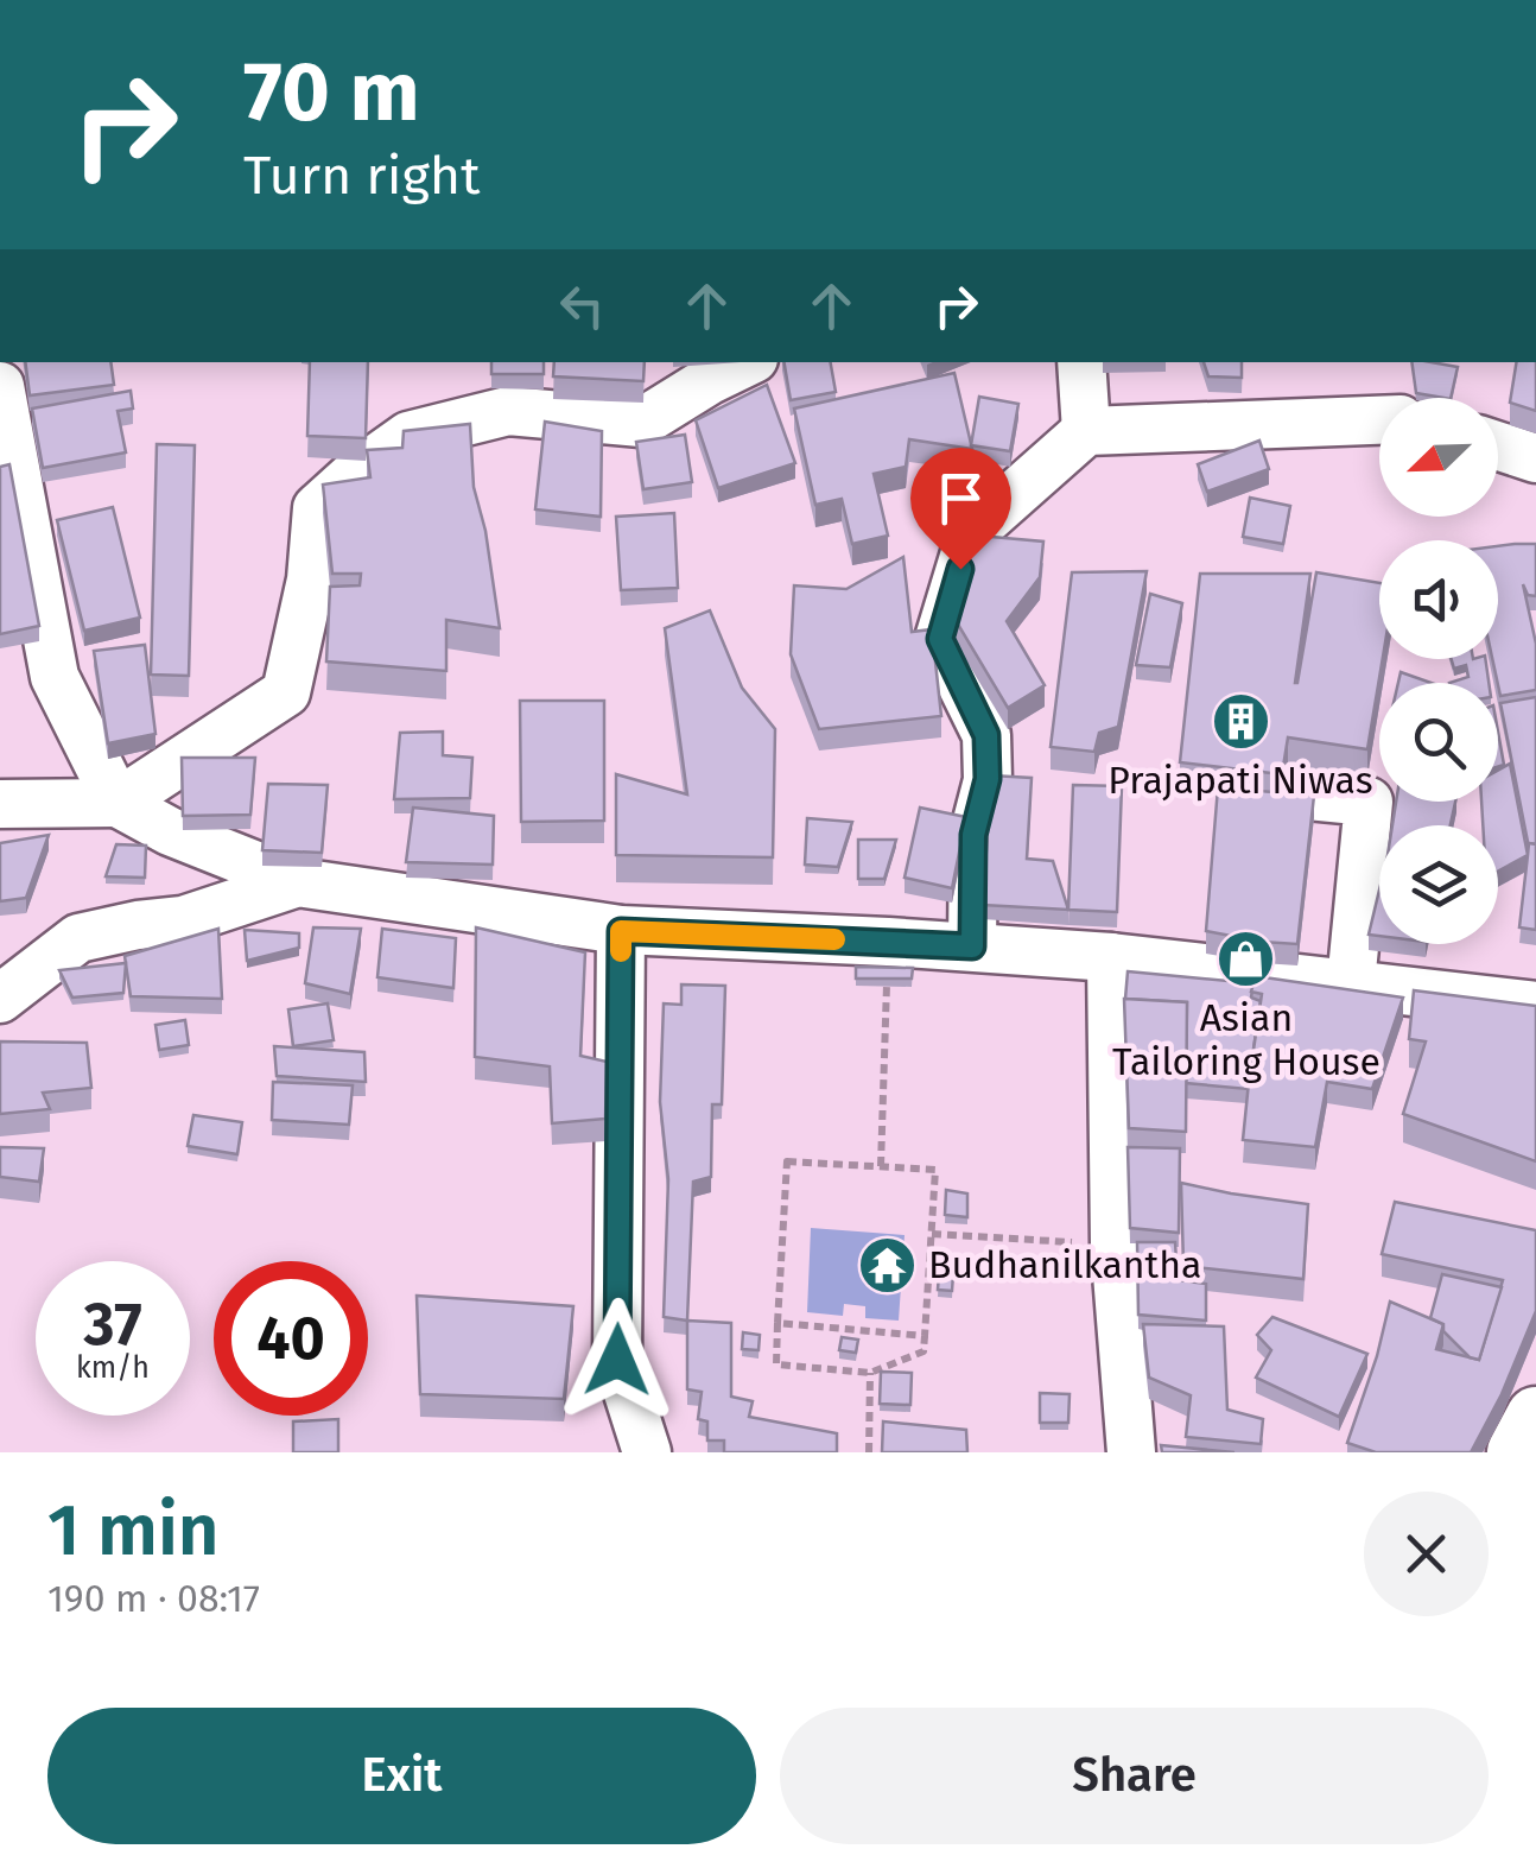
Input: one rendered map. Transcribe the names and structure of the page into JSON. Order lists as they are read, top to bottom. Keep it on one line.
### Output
{"places":{"building":["Prajapati Niwas"],"shop":["Asian Tailoring House"],"temple":["Budhanilkantha"]},"north":"bottom left","page":{"turn":["70 m","Turn right"],"speed":"37 km/h","limit":"40","heading":["1 min","190 m · 08:17"],"buttons":["Exit","Share"]}}
